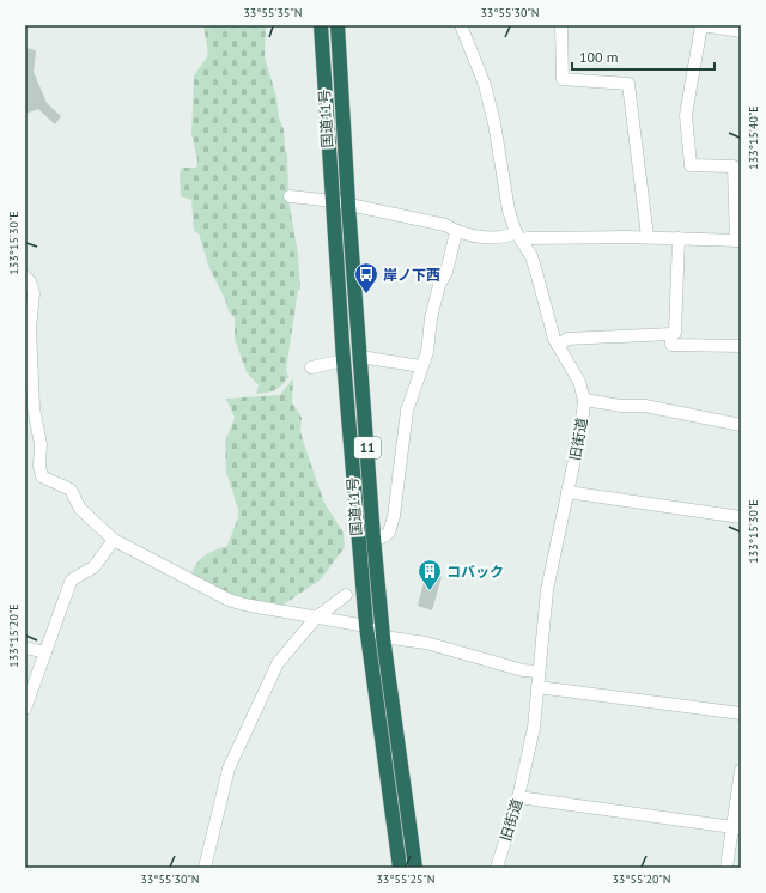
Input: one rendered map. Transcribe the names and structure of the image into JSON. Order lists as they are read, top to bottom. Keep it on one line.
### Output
{"streets":{"highway":["国道11号","11"],"street":["旧街道"]},"places":{"bus stop":["岸ノ下西"],"building":["コバック"]},"scale_bar":"100 m","coordinates":["33°55'35\"N","33°55'30\"N","133°15'40\"E","133°15'30\"E","133°15'20\"E","33°55'25\"N","33°55'20\"N"]}
